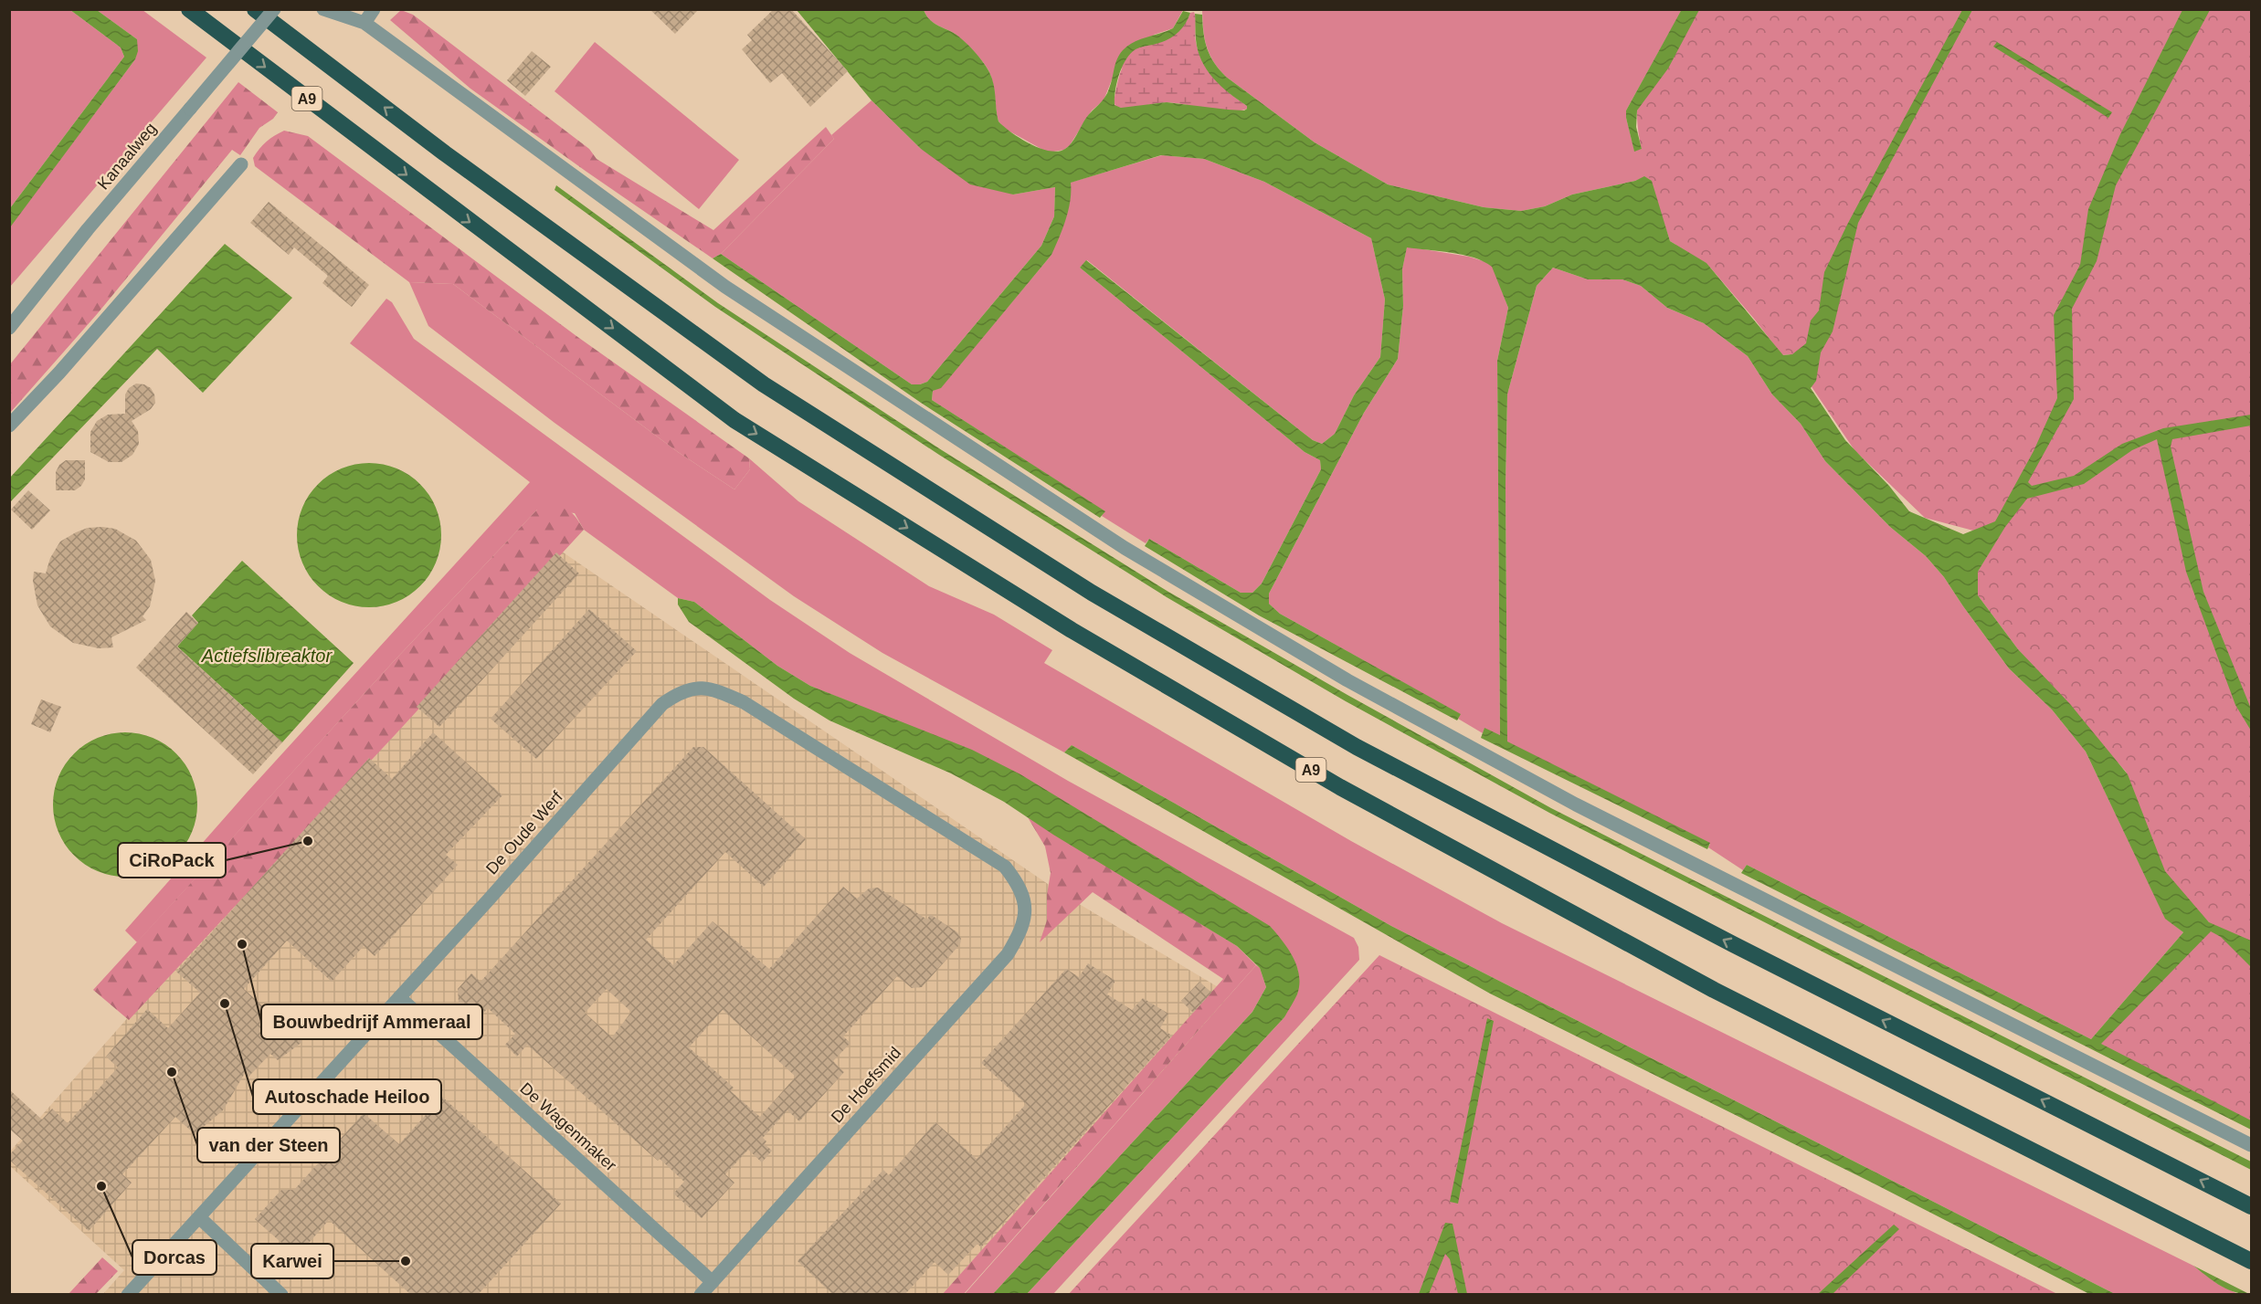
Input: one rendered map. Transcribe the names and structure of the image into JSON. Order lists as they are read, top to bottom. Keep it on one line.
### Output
{"streets":{"highway":["A9"],"street":["Kanaalweg","De Oude Werf","De Hoefsmid","De Wagenmaker"]},"crossings":[["De Oude Werf","De Hoefsmid"],["De Oude Werf","De Wagenmaker"],["De Hoefsmid","De Wagenmaker"]],"water":["Actiefslibreaktor"],"places":["CiRoPack","Bouwbedrijf Ammeraal","Autoschade Heiloo","van der Steen","Dorcas","Karwei"]}
